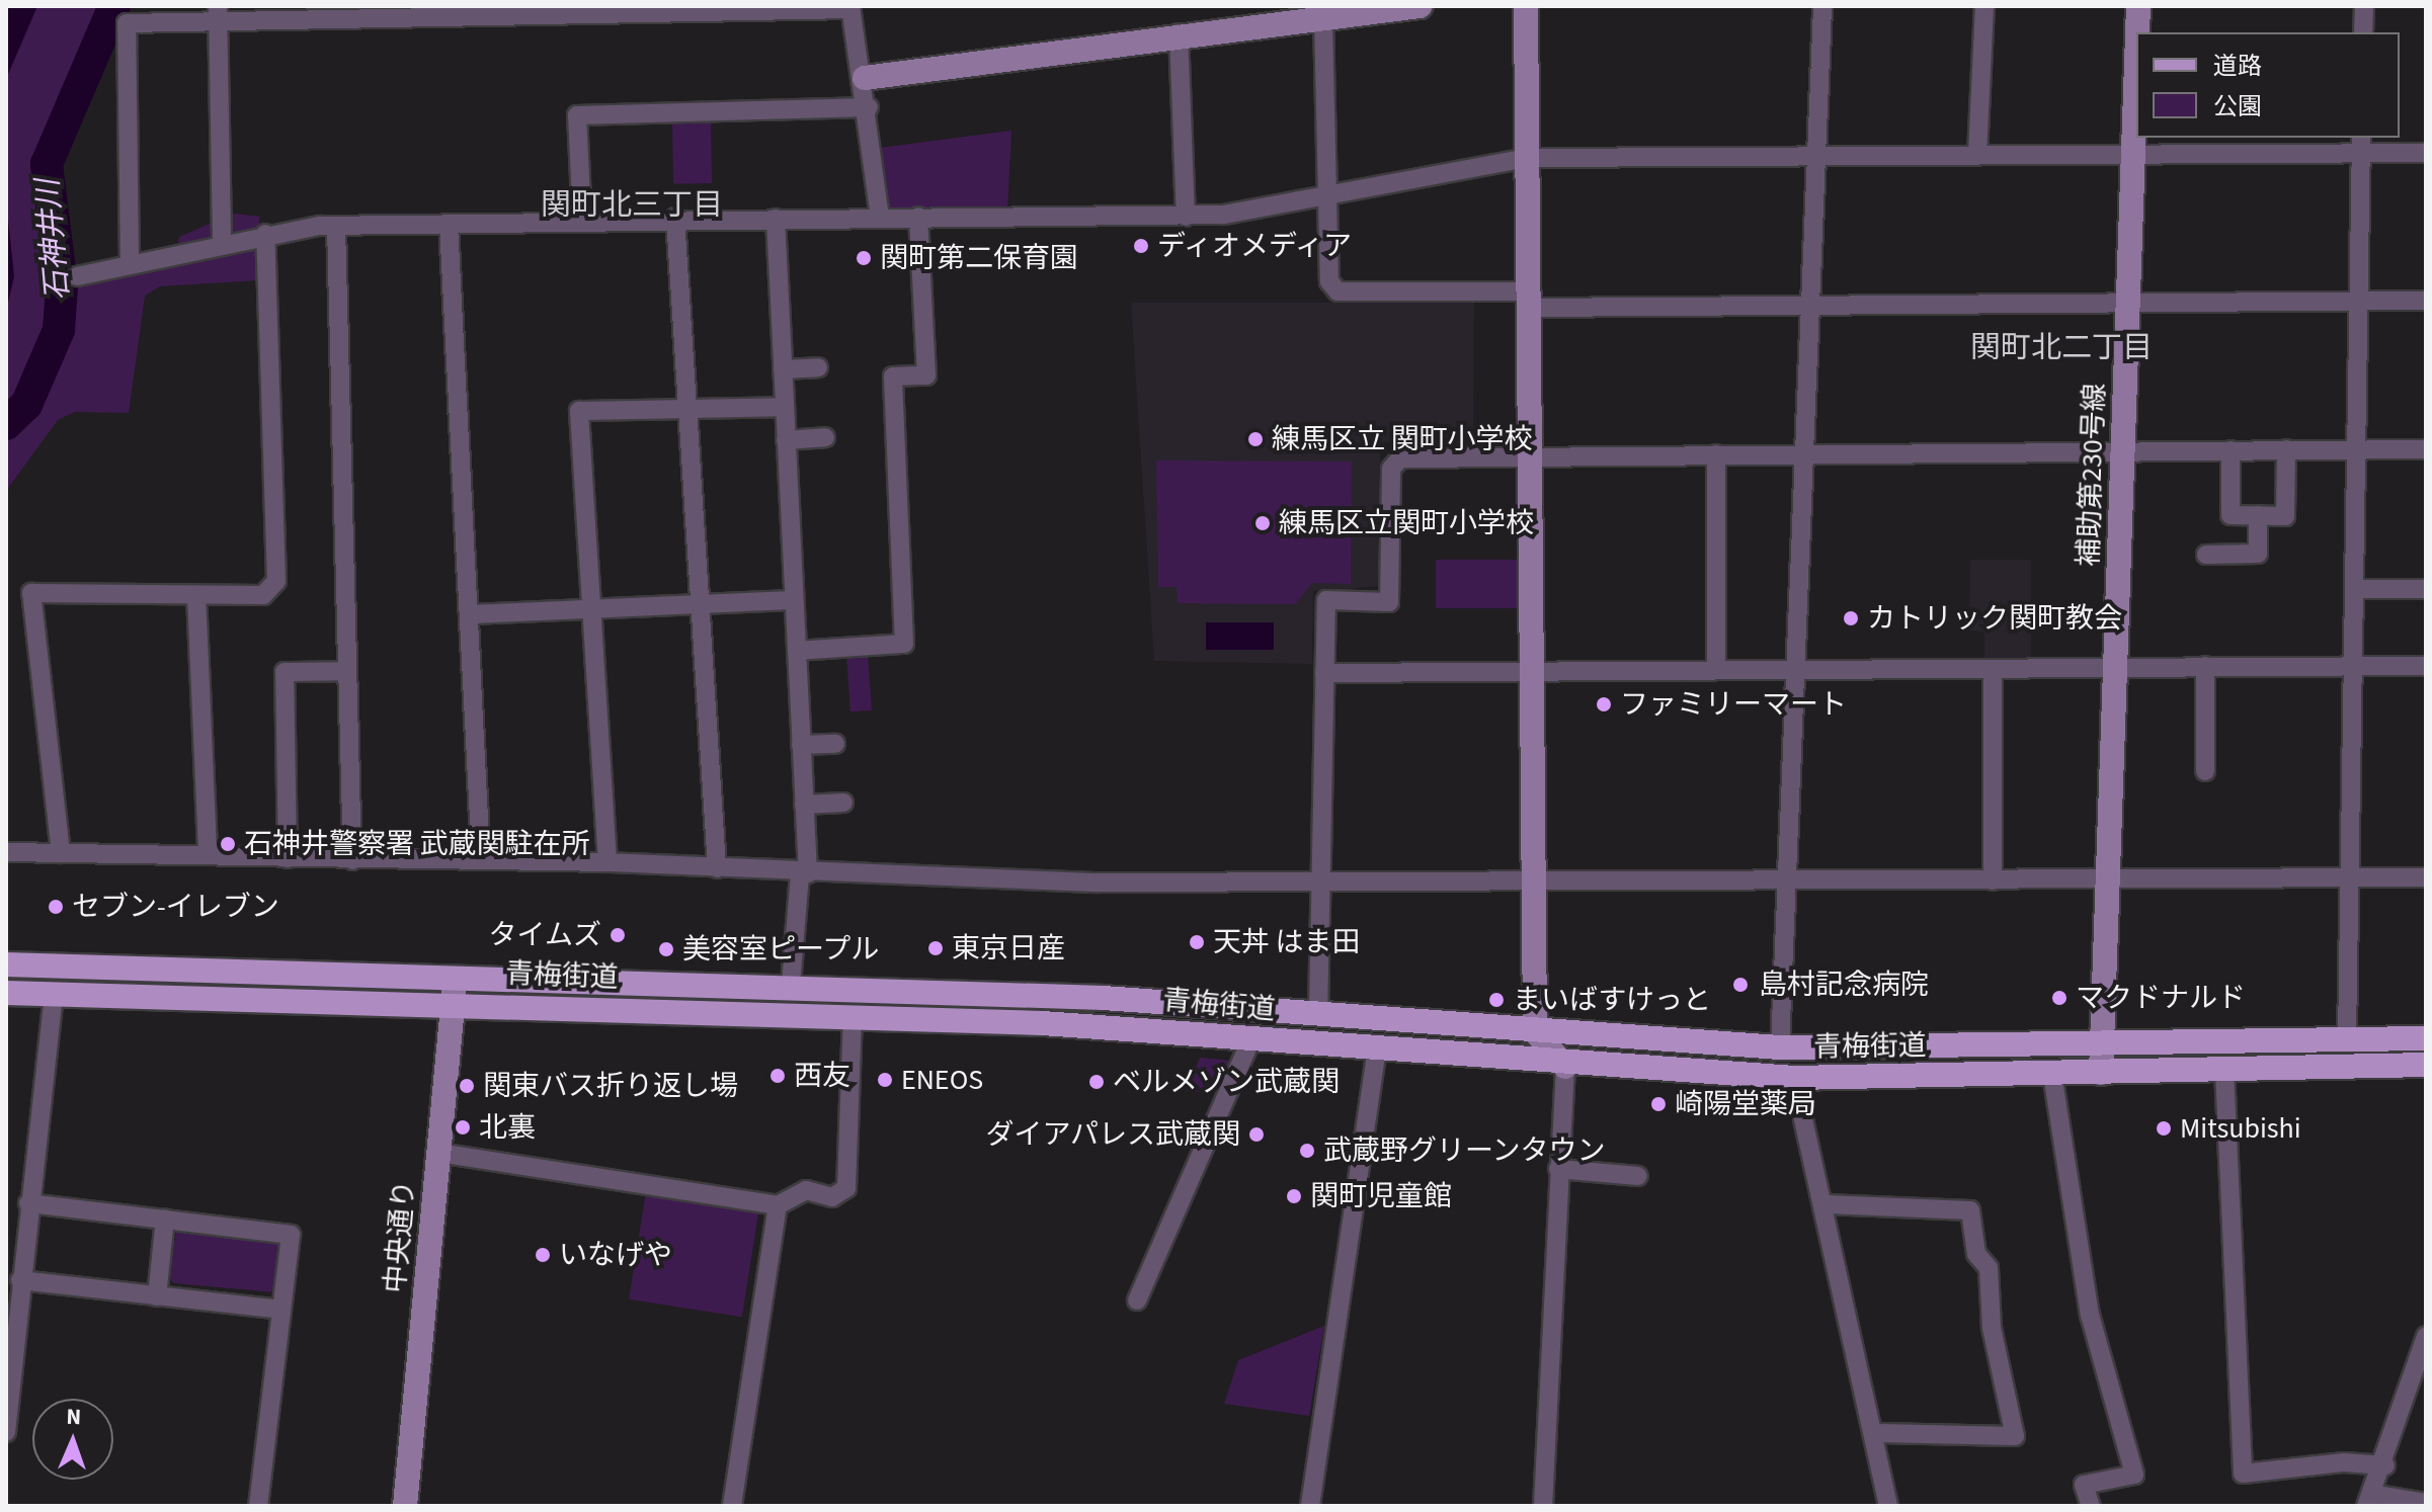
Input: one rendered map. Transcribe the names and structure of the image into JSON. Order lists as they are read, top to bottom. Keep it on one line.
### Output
{"streets":{"main road":["青梅街道"],"street":["補助第230号線","中央通り"]},"crossings":[["補助第230号線","青梅街道"],["青梅街道","中央通り"]],"districts":["関町北三丁目","関町北二丁目"],"water":["石神井川"],"places":["ディオメディア","関町第二保育園","練馬区立 関町小学校","練馬区立関町小学校","カトリック関町教会","ファミリーマート","石神井警察署 武蔵関駐在所","セブン-イレブン","タイムズ","天丼 はま田","東京日産","美容室ピープル","島村記念病院","マクドナルド","まいばすけっと","西友","ENEOS","ベルメゾン武蔵関","関東バス折り返し場","崎陽堂薬局","北裏","Mitsubishi","ダイアパレス武蔵関","武蔵野グリーンタウン","関町児童館","いなげや"],"legend":["道路","公園"],"north":"top"}
